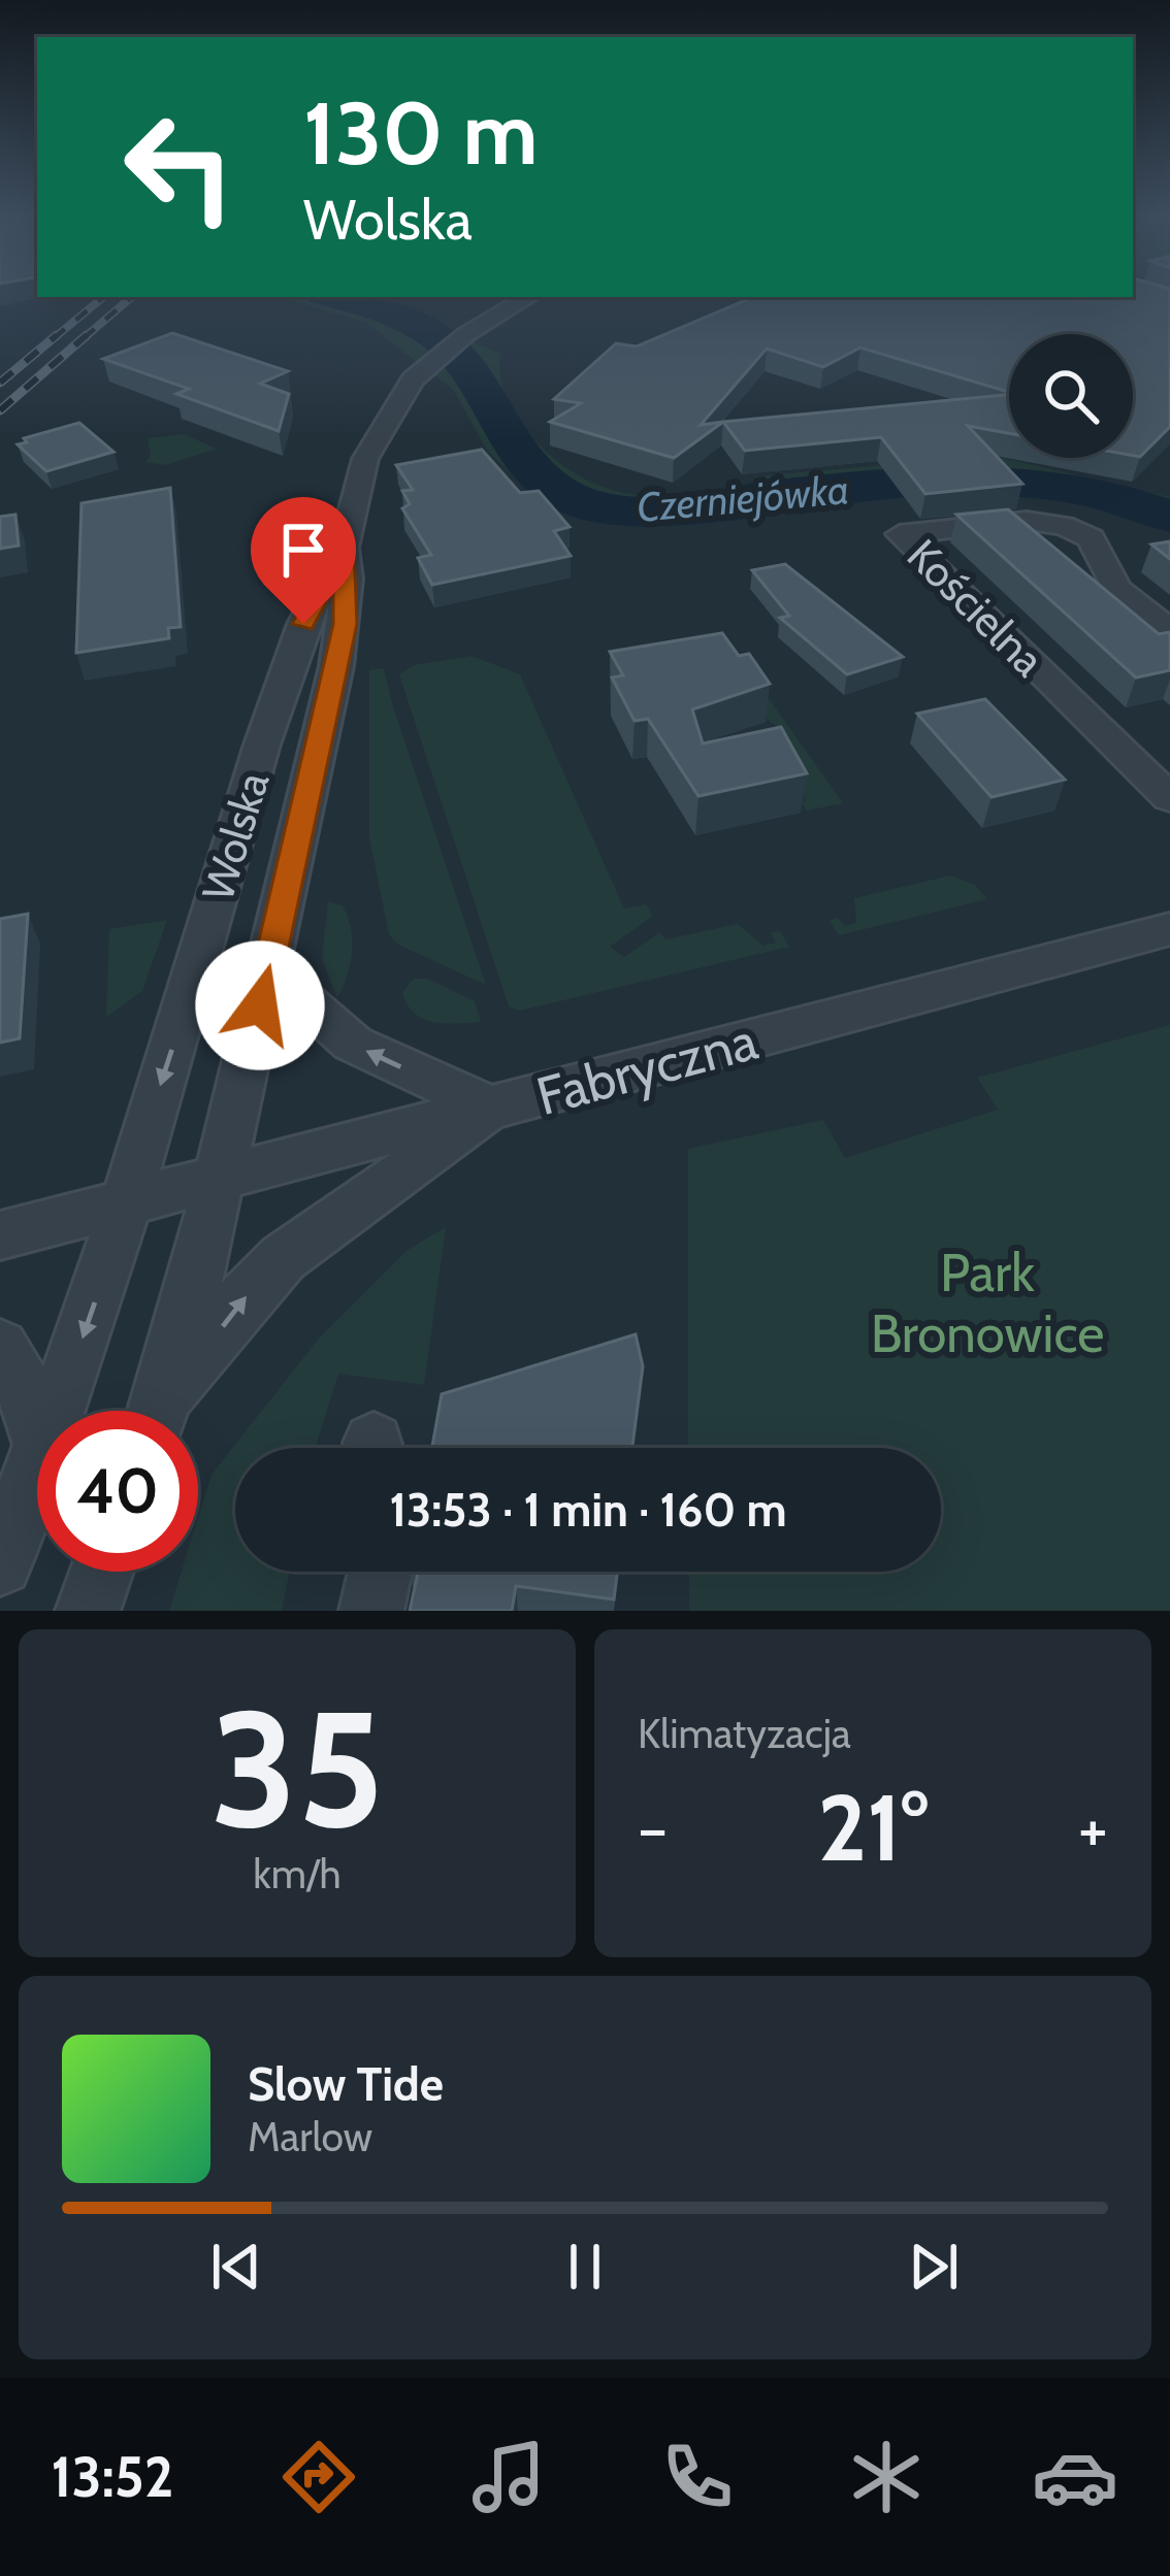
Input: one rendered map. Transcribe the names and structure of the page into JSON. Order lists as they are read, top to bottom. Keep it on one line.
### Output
{"streets":{"street":["Kościelna","Wolska","Fabryczna"]},"crossings":[["Wolska","Fabryczna"]],"water":["Czerniejówka"],"parks":["Park Bronowice"],"page":{"turn":["130 m","Wolska"],"limit":"40","trip":"13:53 · 1 min · 160 m","tile":[["35","km/h"],"Klimatyzacja"],"heat":["−","21°","+"],"song":["Slow Tide","Marlow"],"tabs":"13:52"}}
